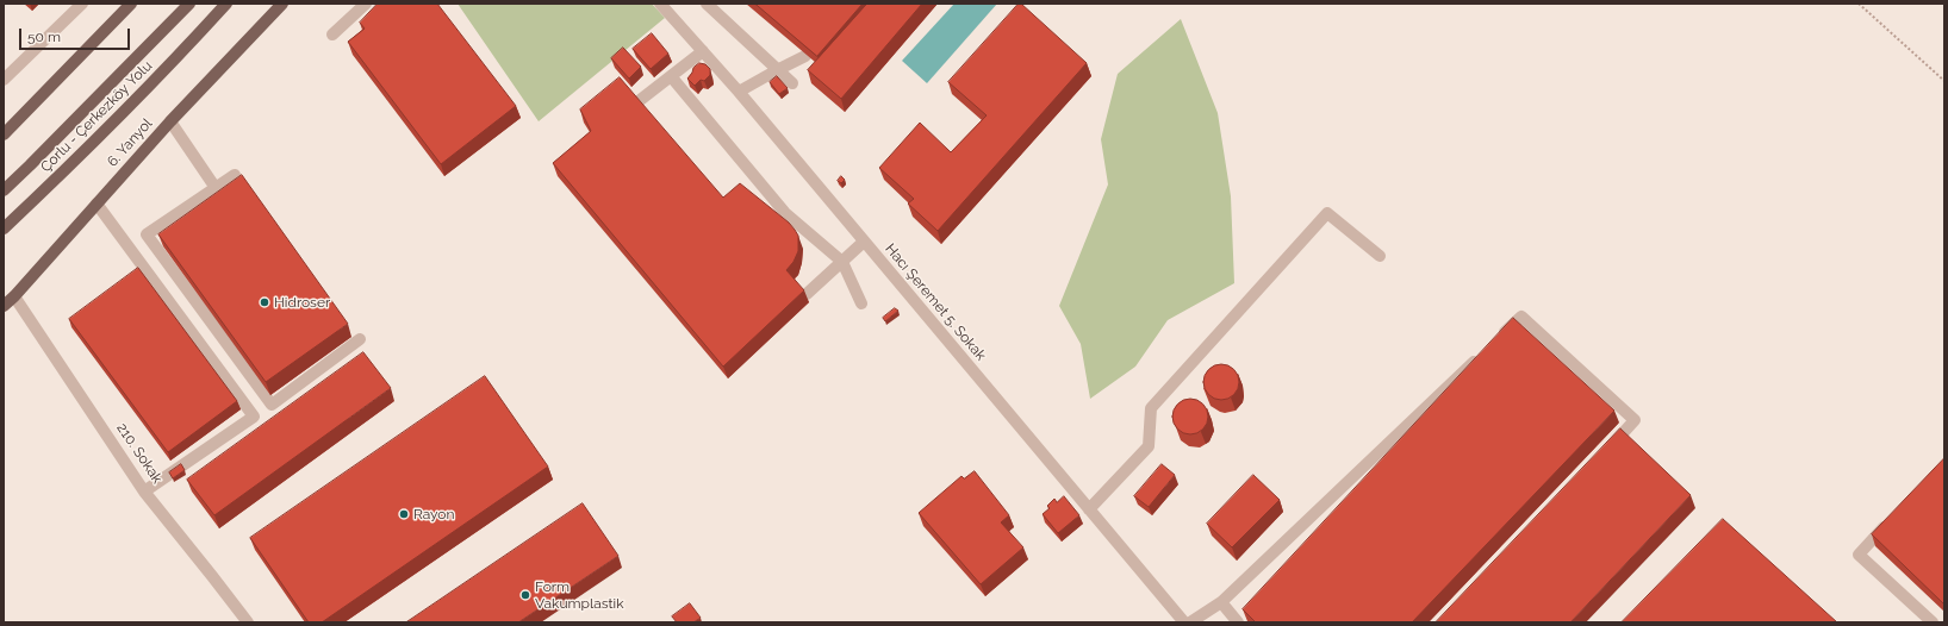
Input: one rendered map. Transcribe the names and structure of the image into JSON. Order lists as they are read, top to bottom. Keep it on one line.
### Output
{"streets":{"main road":["Çorlu - Çerkezköy Yolu","6. Yanyol"],"street":["Hacı Şeremet 5. Sokak","210. Sokak"]},"crossings":[["6. Yanyol","210. Sokak"]],"places":["Hidroser","Rayon","Form Vakumplastik"],"scale_bar":"50 m"}
